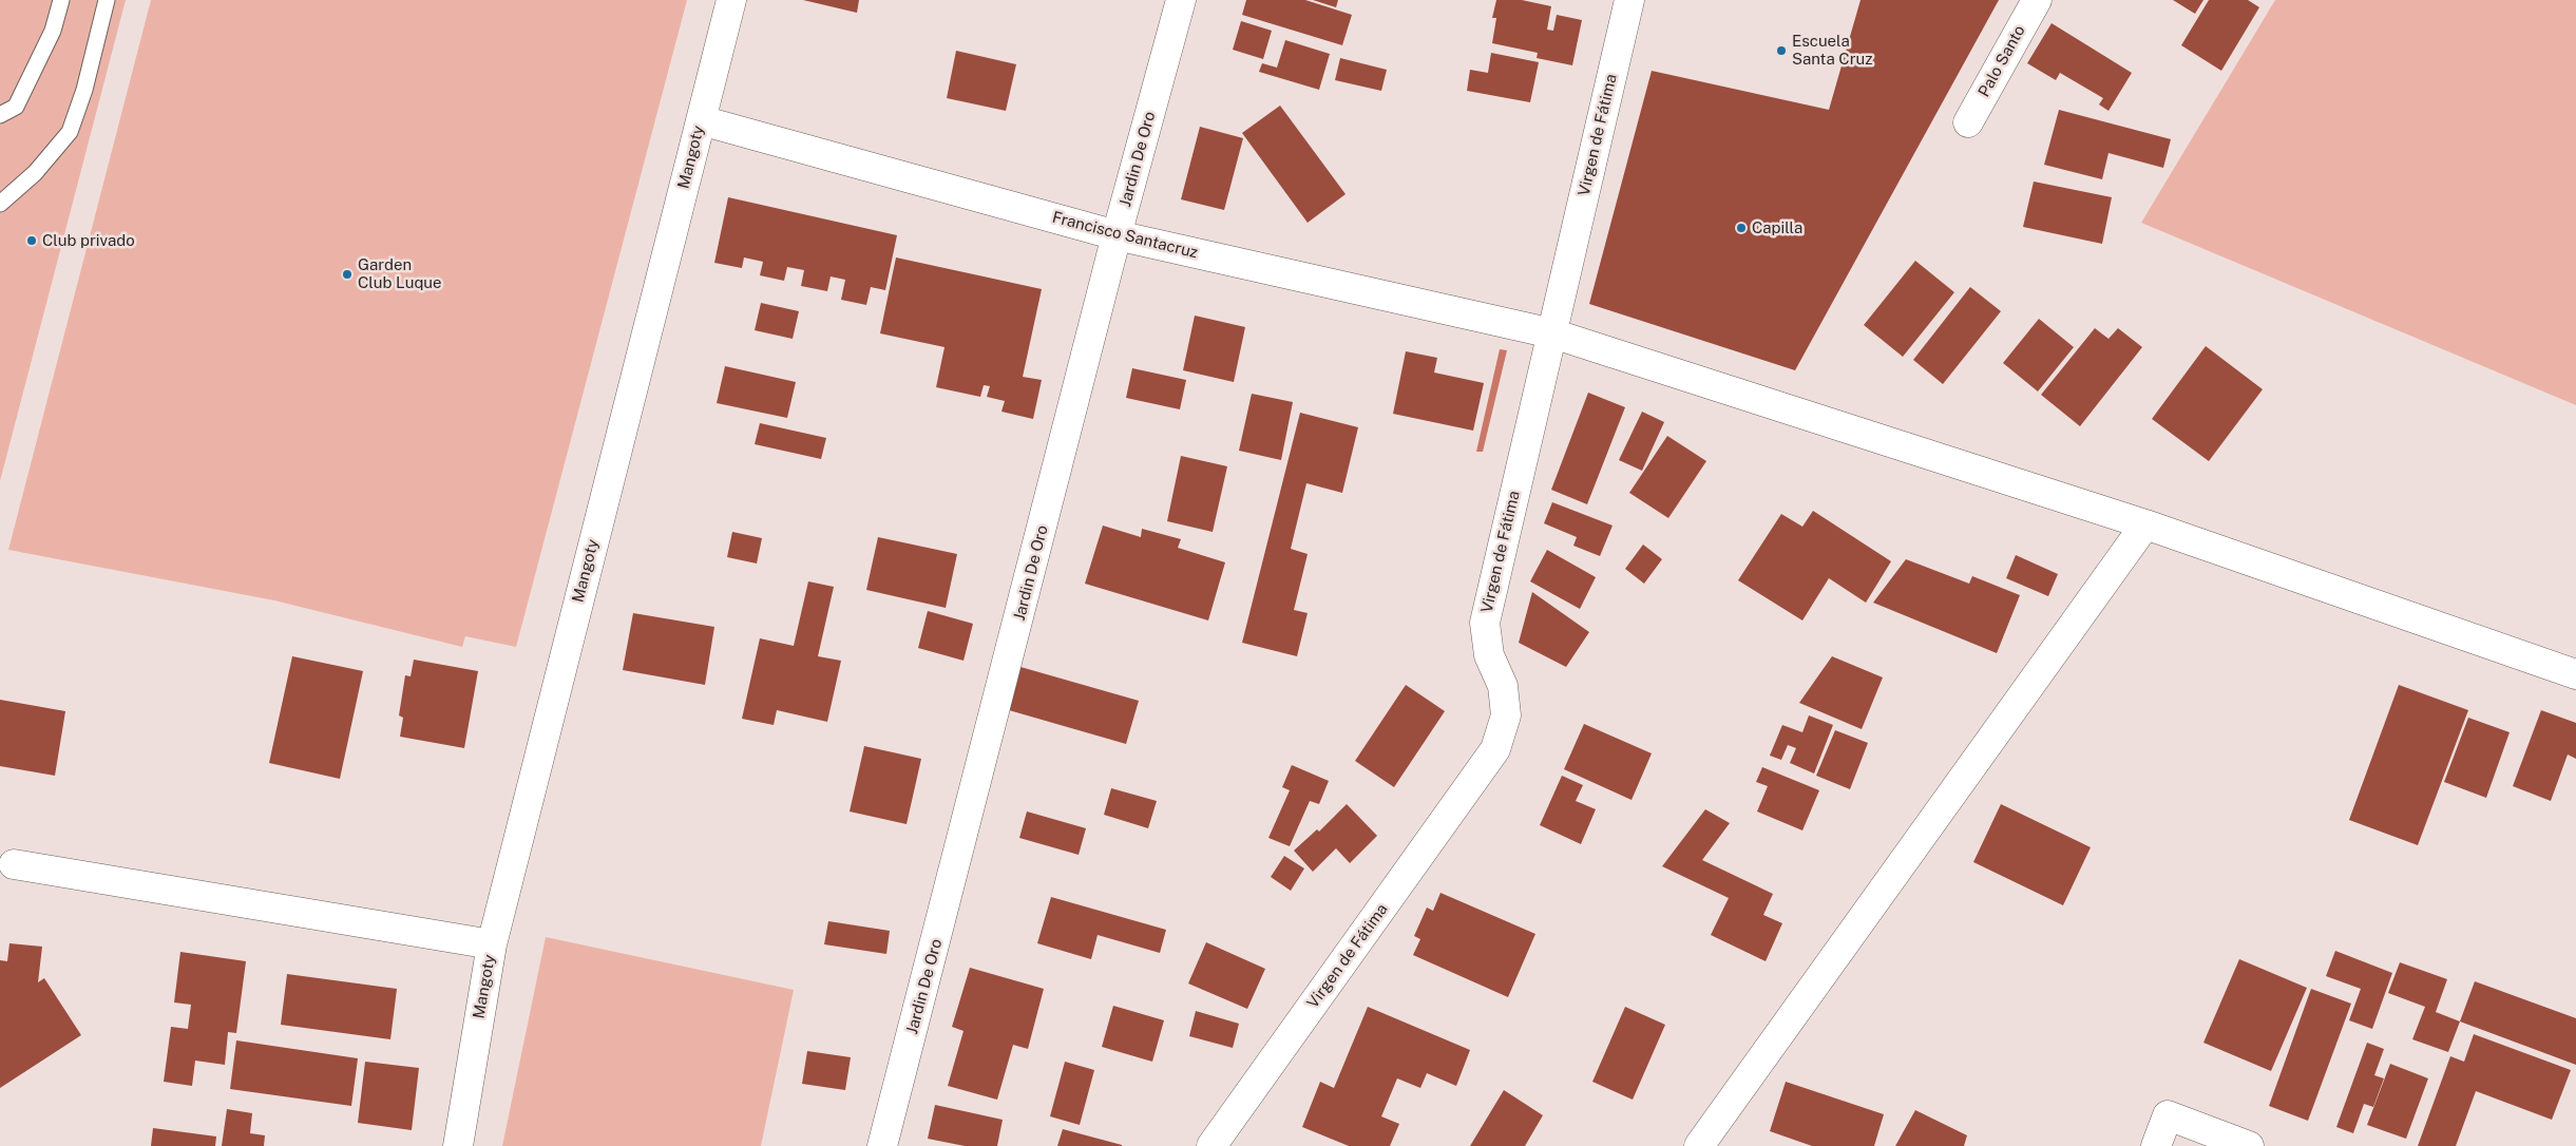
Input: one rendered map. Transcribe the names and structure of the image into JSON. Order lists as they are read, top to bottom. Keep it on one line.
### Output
{"streets":{"street":["Palo Santo","Virgen de Fátima","Mangoty","Jardin De Oro","Francisco Santacruz"]},"crossings":[["Virgen de Fátima","Francisco Santacruz"],["Mangoty","Francisco Santacruz"],["Jardin De Oro","Francisco Santacruz"]],"places":["Escuela Santa Cruz","Capilla","Club privado","Garden Club Luque"]}
